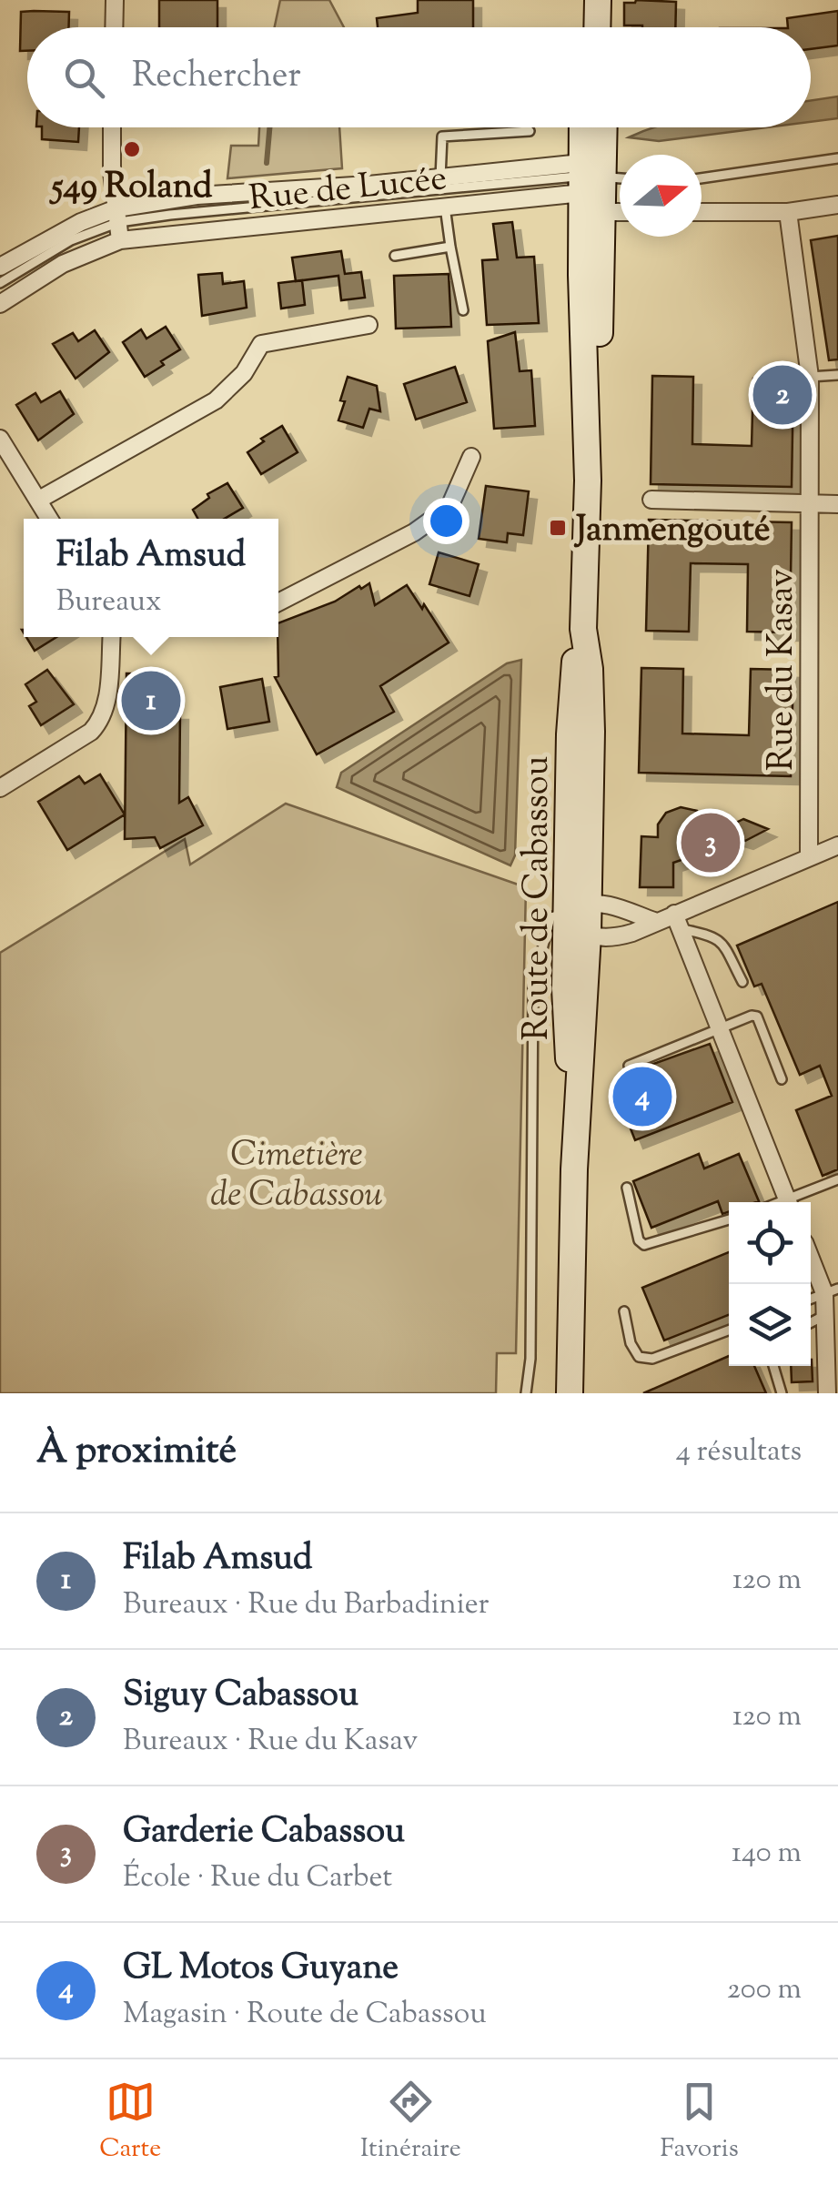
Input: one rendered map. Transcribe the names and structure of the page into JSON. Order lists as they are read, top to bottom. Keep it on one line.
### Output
{"streets":{"main road":["Route de Cabassou"],"street":["Rue de Lucée","Rue du Kasav"]},"crossings":[["Rue de Lucée","Route de Cabassou"]],"parks":["Cimetière de Cabassou"],"places":{"other":["549 Roland"],"transit":["Janmengouté"]},"north":"right","page":{"search":"Rechercher","pins":["2","1","3","4"],"popup":["Filab Amsud","Bureaux"],"heading":["À proximité","4 résultats"],"list":[{"mark":"1","name":"Filab Amsud","note":"Bureaux · Rue du Barbadinier","value":"120 m"},{"mark":"2","name":"Siguy Cabassou","note":"Bureaux · Rue du Kasav","value":"120 m"},{"mark":"3","name":"Garderie Cabassou","note":"École · Rue du Carbet","value":"140 m"},{"mark":"4","name":"GL Motos Guyane","note":"Magasin · Route de Cabassou","value":"200 m"}],"nav":["Carte","Itinéraire","Favoris"]}}
